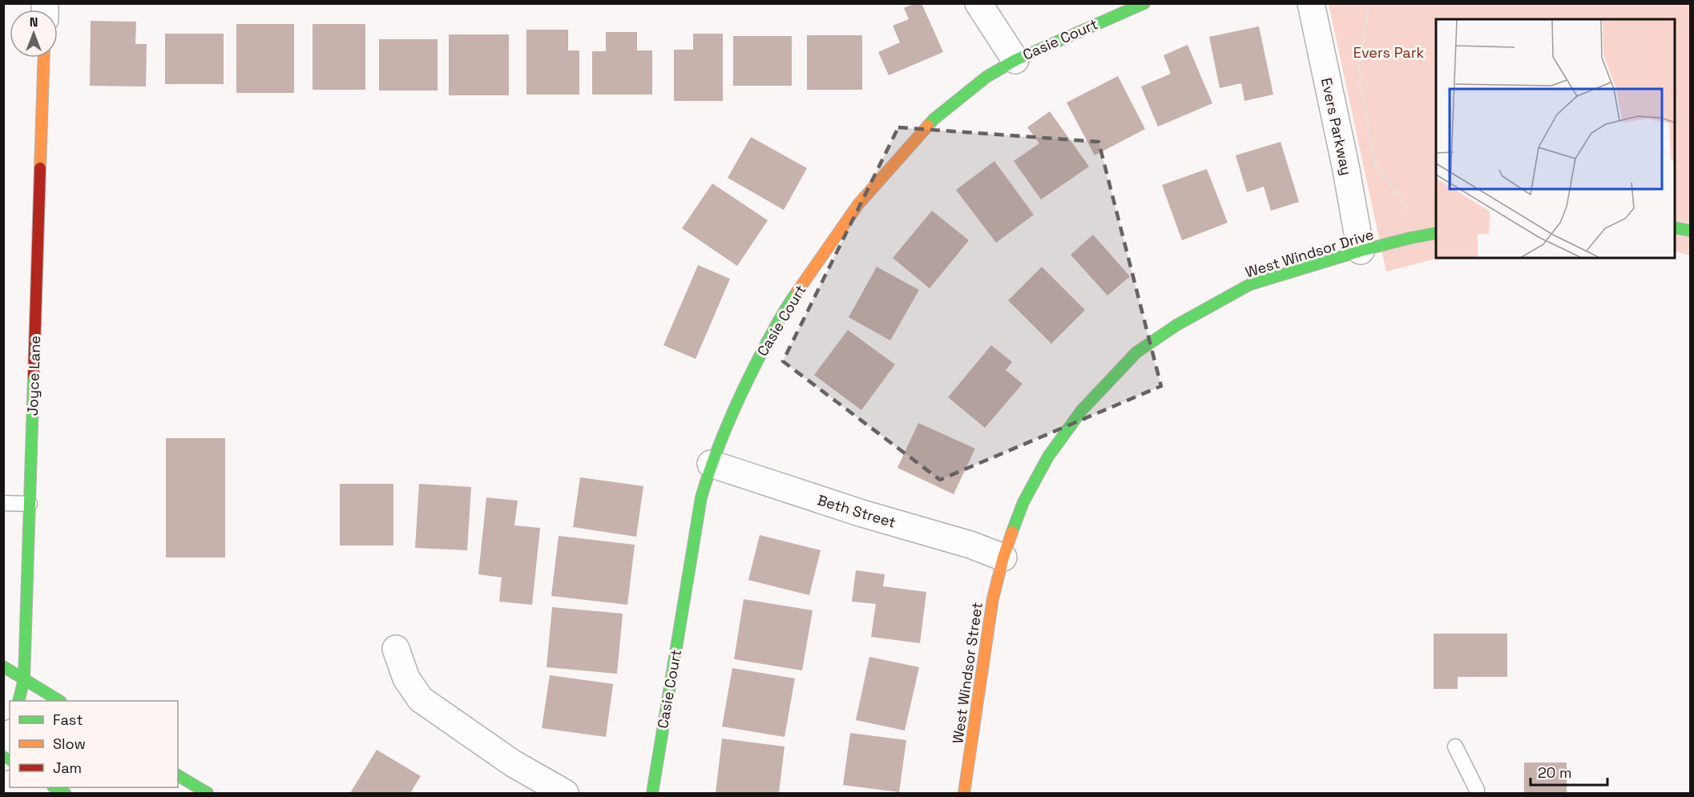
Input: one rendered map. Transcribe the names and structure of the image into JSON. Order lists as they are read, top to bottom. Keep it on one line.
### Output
{"streets":{"street":["Casie Court","Evers Parkway","West Windsor Drive","Joyce Lane","Beth Street","West Windsor Street"]},"crossings":[["Casie Court","Beth Street"],["Evers Parkway","West Windsor Drive"],["West Windsor Drive","Beth Street"],["West Windsor Drive","West Windsor Street"],["Beth Street","West Windsor Street"]],"parks":["Evers Park"],"legend":["Fast","Slow","Jam"],"scale_bar":"20 m","north":"top"}
